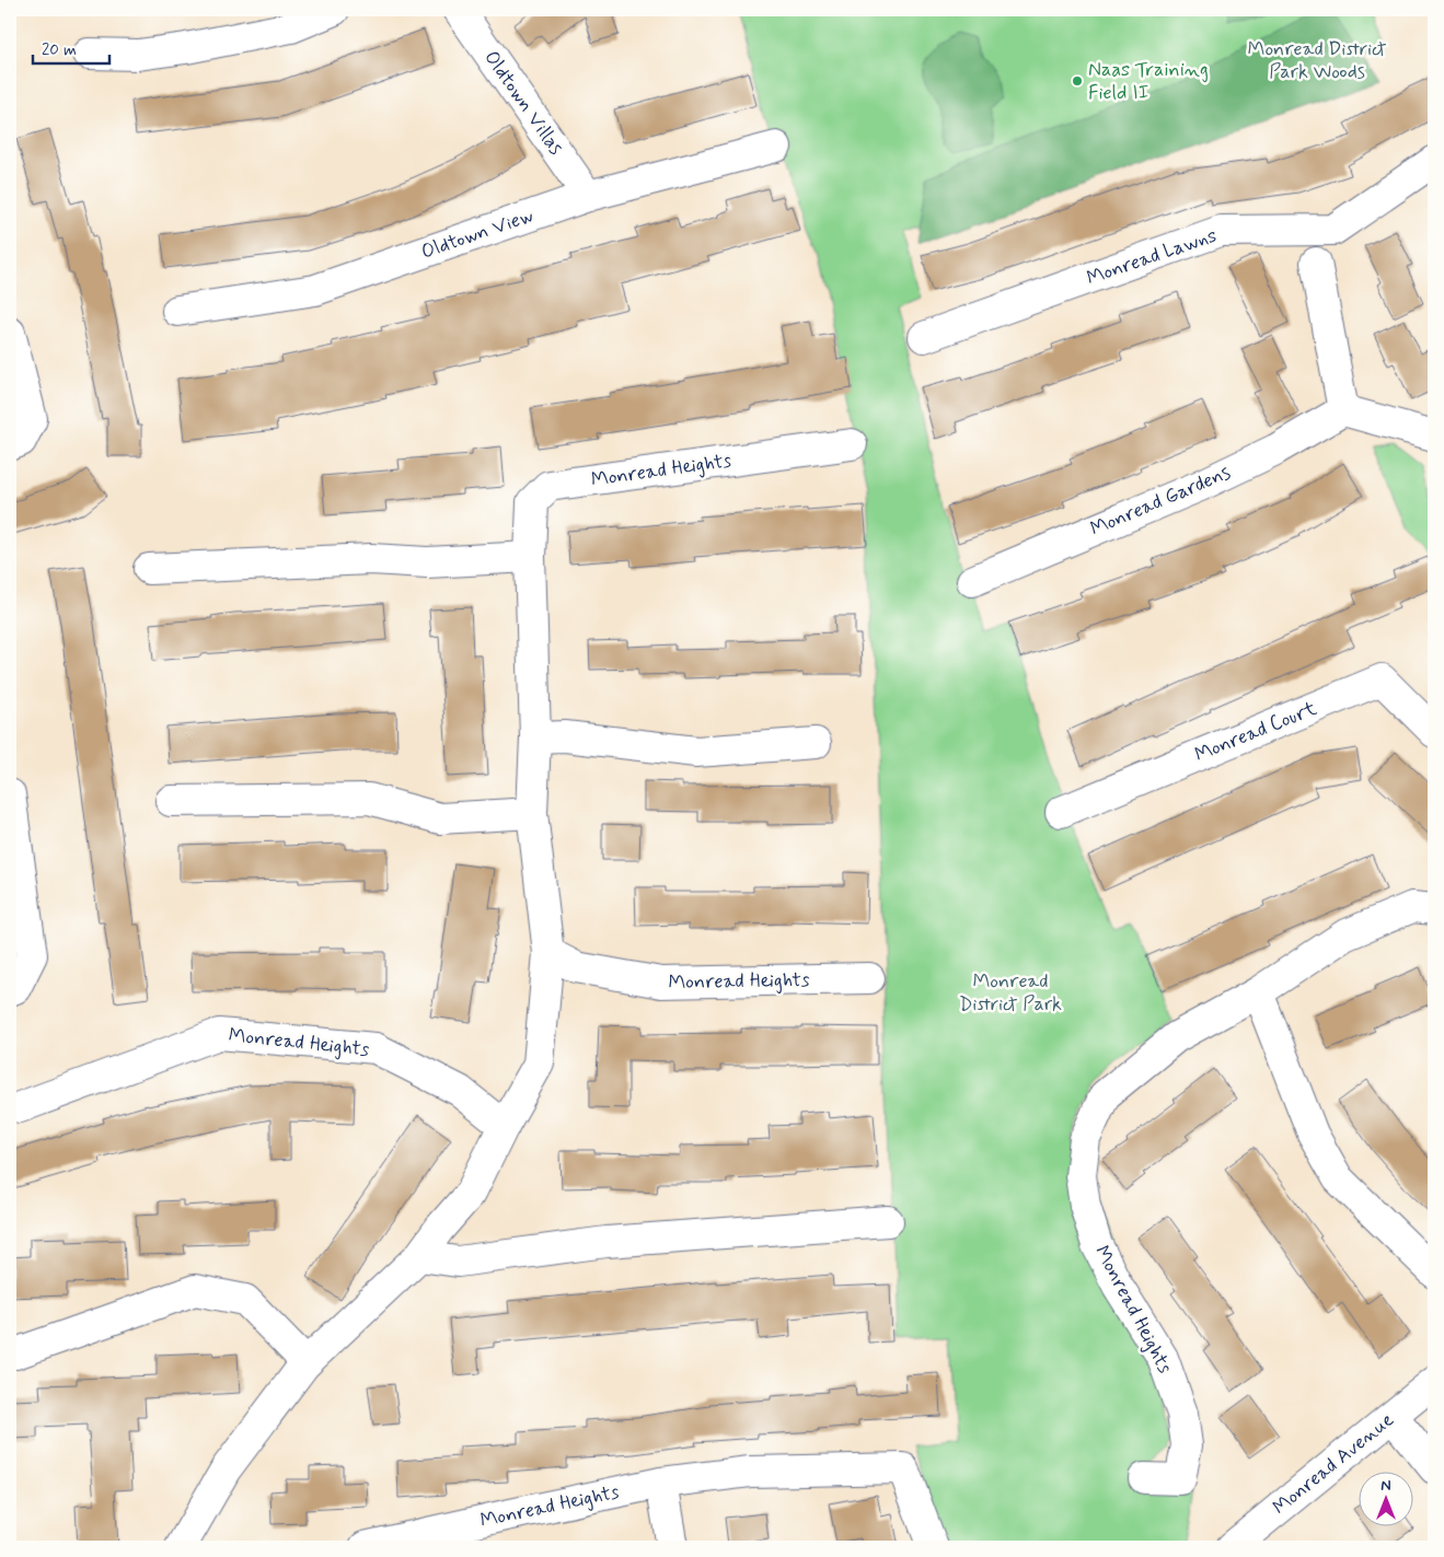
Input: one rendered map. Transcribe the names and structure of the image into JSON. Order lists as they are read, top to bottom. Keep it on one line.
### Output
{"streets":{"street":["Oldtown Villas","Oldtown View","Monread Lawns","Monread Heights","Monread Gardens","Monread Court","Monread Avenue"]},"crossings":[["Oldtown Villas","Oldtown View"]],"parks":["Monread District Park Woods","Monread District Park"],"places":["Naas Training Field II"],"scale_bar":"20 m","north":"top"}
